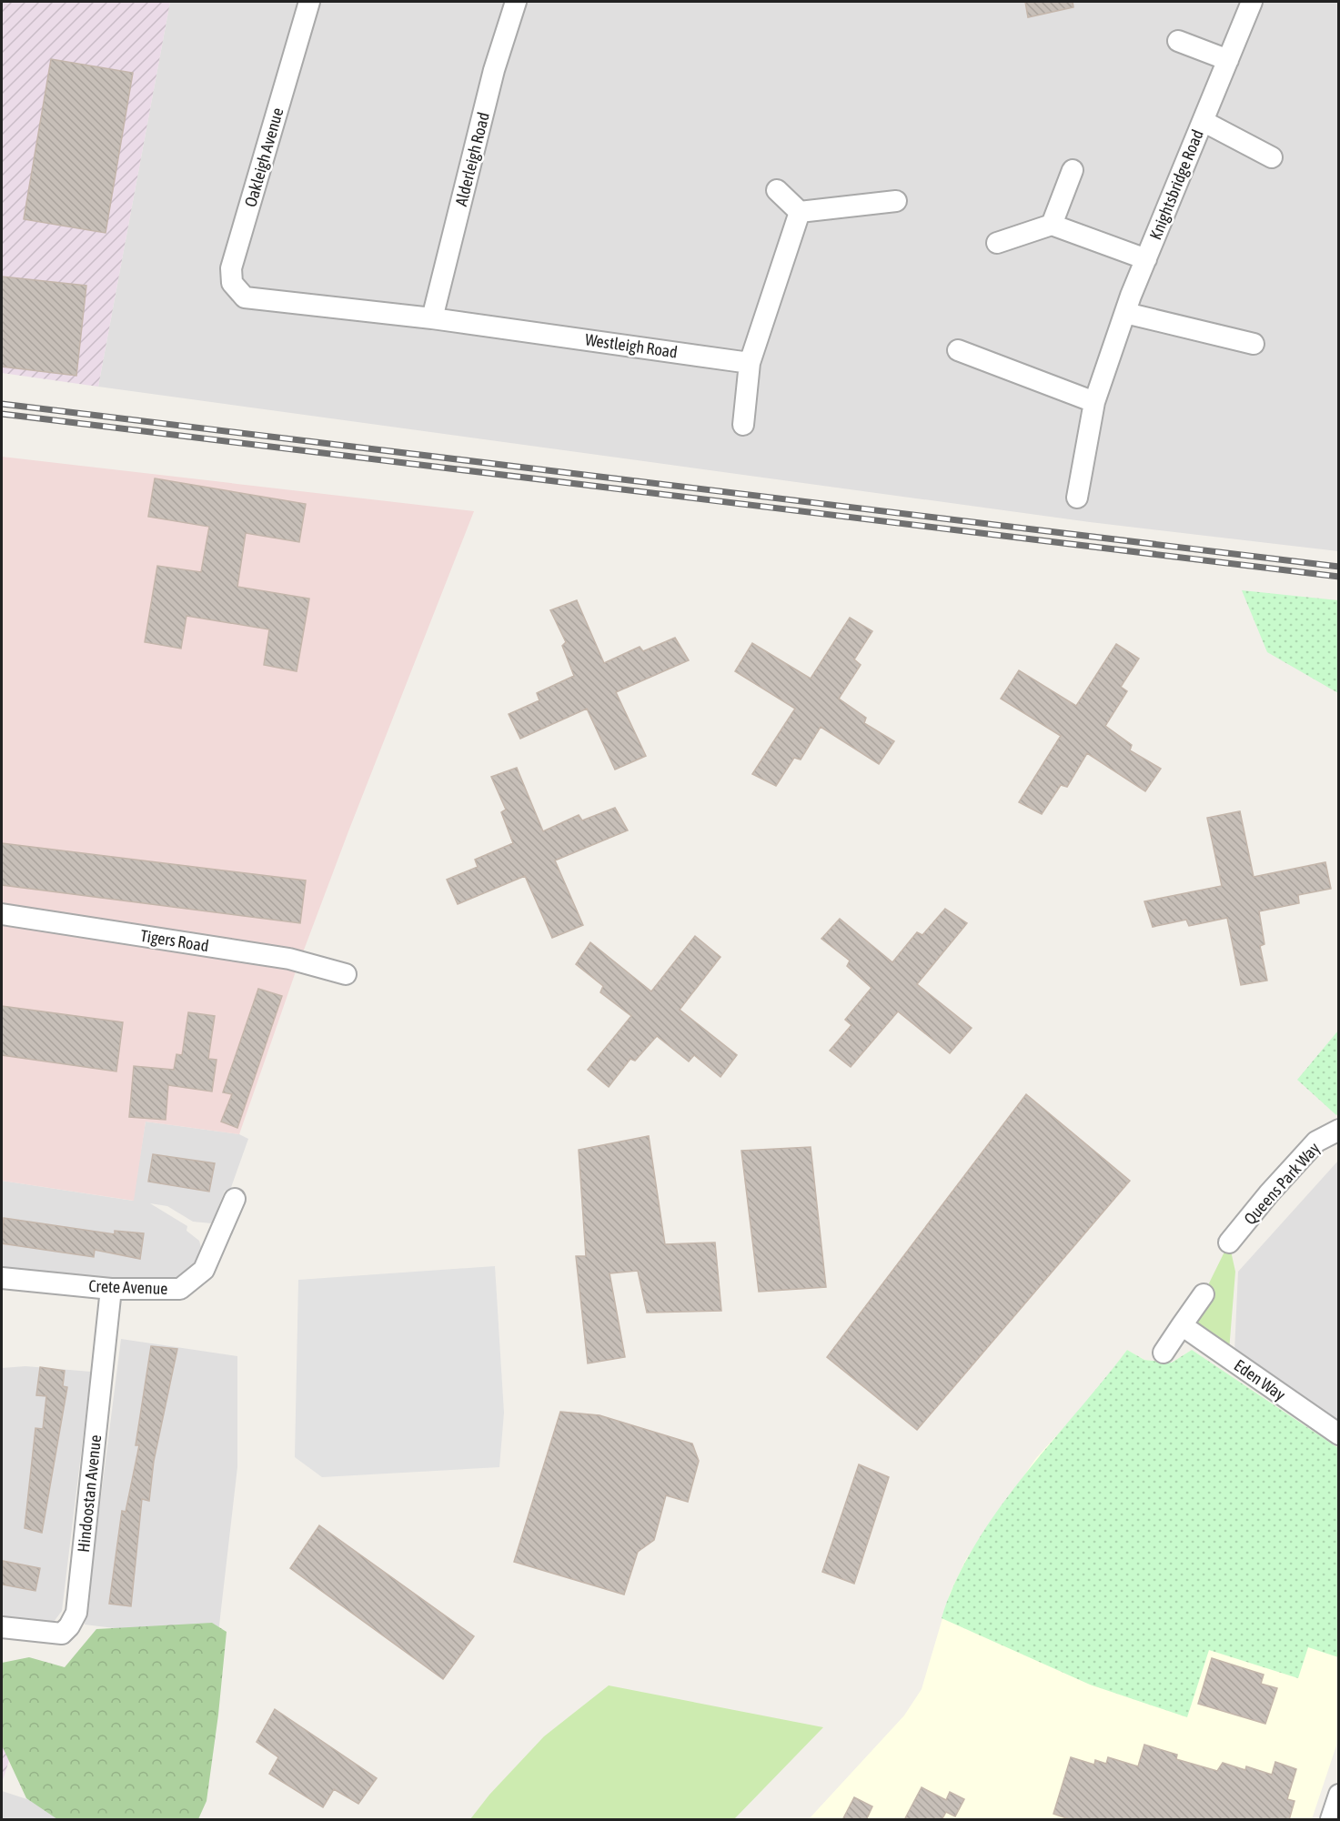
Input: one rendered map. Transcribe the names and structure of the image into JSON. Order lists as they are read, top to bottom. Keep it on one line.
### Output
{"streets":{"street":["Oakleigh Avenue","Alderleigh Road","Knightsbridge Road","Westleigh Road","Tigers Road","Queens Park Way","Crete Avenue","Eden Way","Hindoostan Avenue"]},"crossings":[["Oakleigh Avenue","Westleigh Road"],["Alderleigh Road","Westleigh Road"],["Crete Avenue","Hindoostan Avenue"]]}
